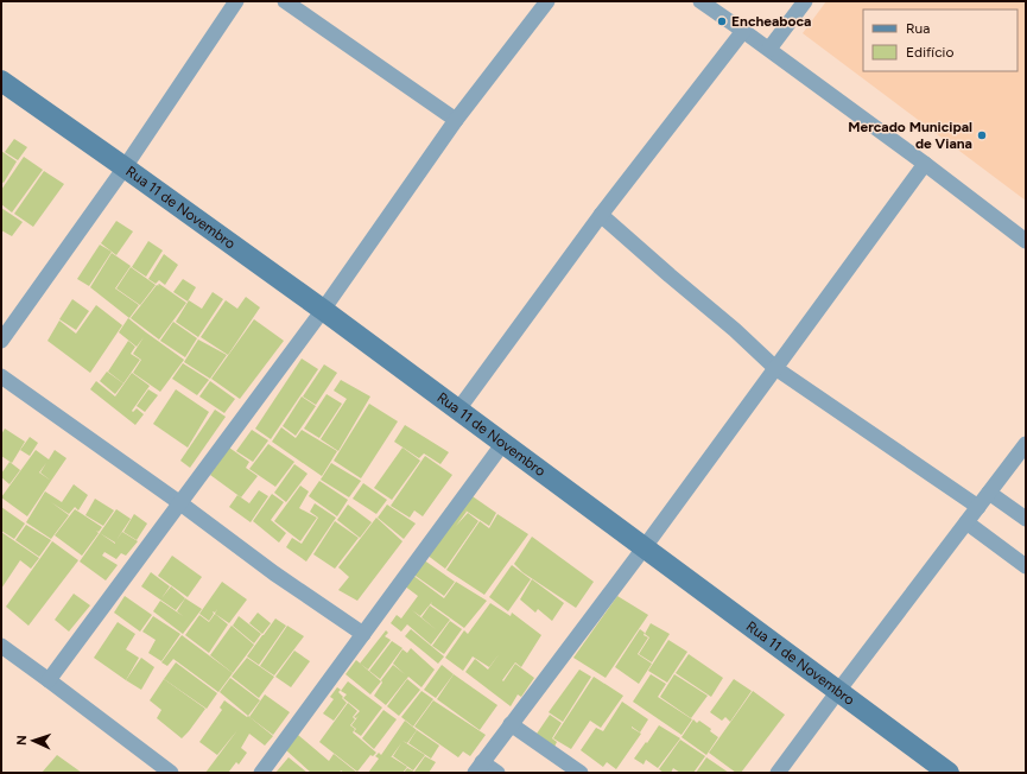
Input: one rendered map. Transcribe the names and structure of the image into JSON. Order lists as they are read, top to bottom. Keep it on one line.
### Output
{"streets":{"main road":["Rua 11 de Novembro"]},"places":["Encheaboca","Mercado Municipal de Viana"],"legend":["Rua","Edifício"],"north":"left"}
